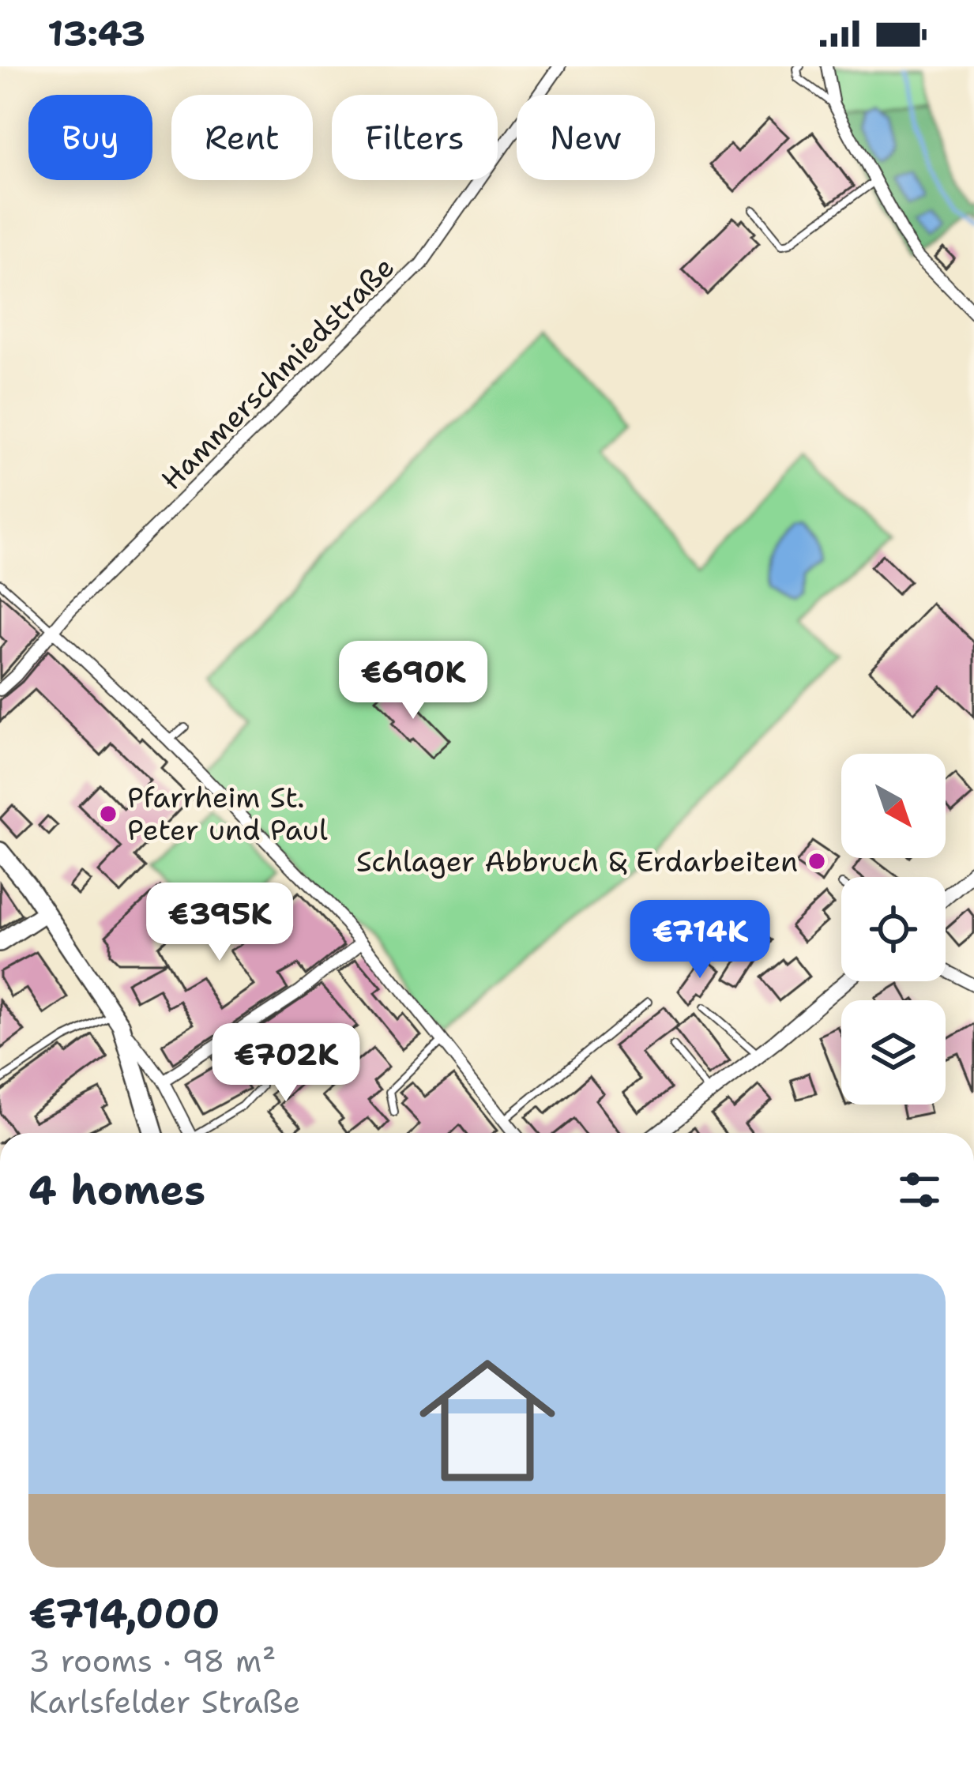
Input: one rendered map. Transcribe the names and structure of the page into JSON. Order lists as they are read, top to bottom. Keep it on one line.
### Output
{"streets":{"street":["Hammerschmiedstraße"]},"places":["Pfarrheim St. Peter und Paul","Schlager Abbruch & Erdarbeiten"],"north":"bottom right","page":{"status":"13:43","chip":["Buy","Rent","Filters","New"],"price":["€690K","€395K","€714K","€702K"],"heading":"4 homes","list":[{"name":"€714,000","note":"3 rooms · 98 m² · Karlsfelder Straße"}]}}
